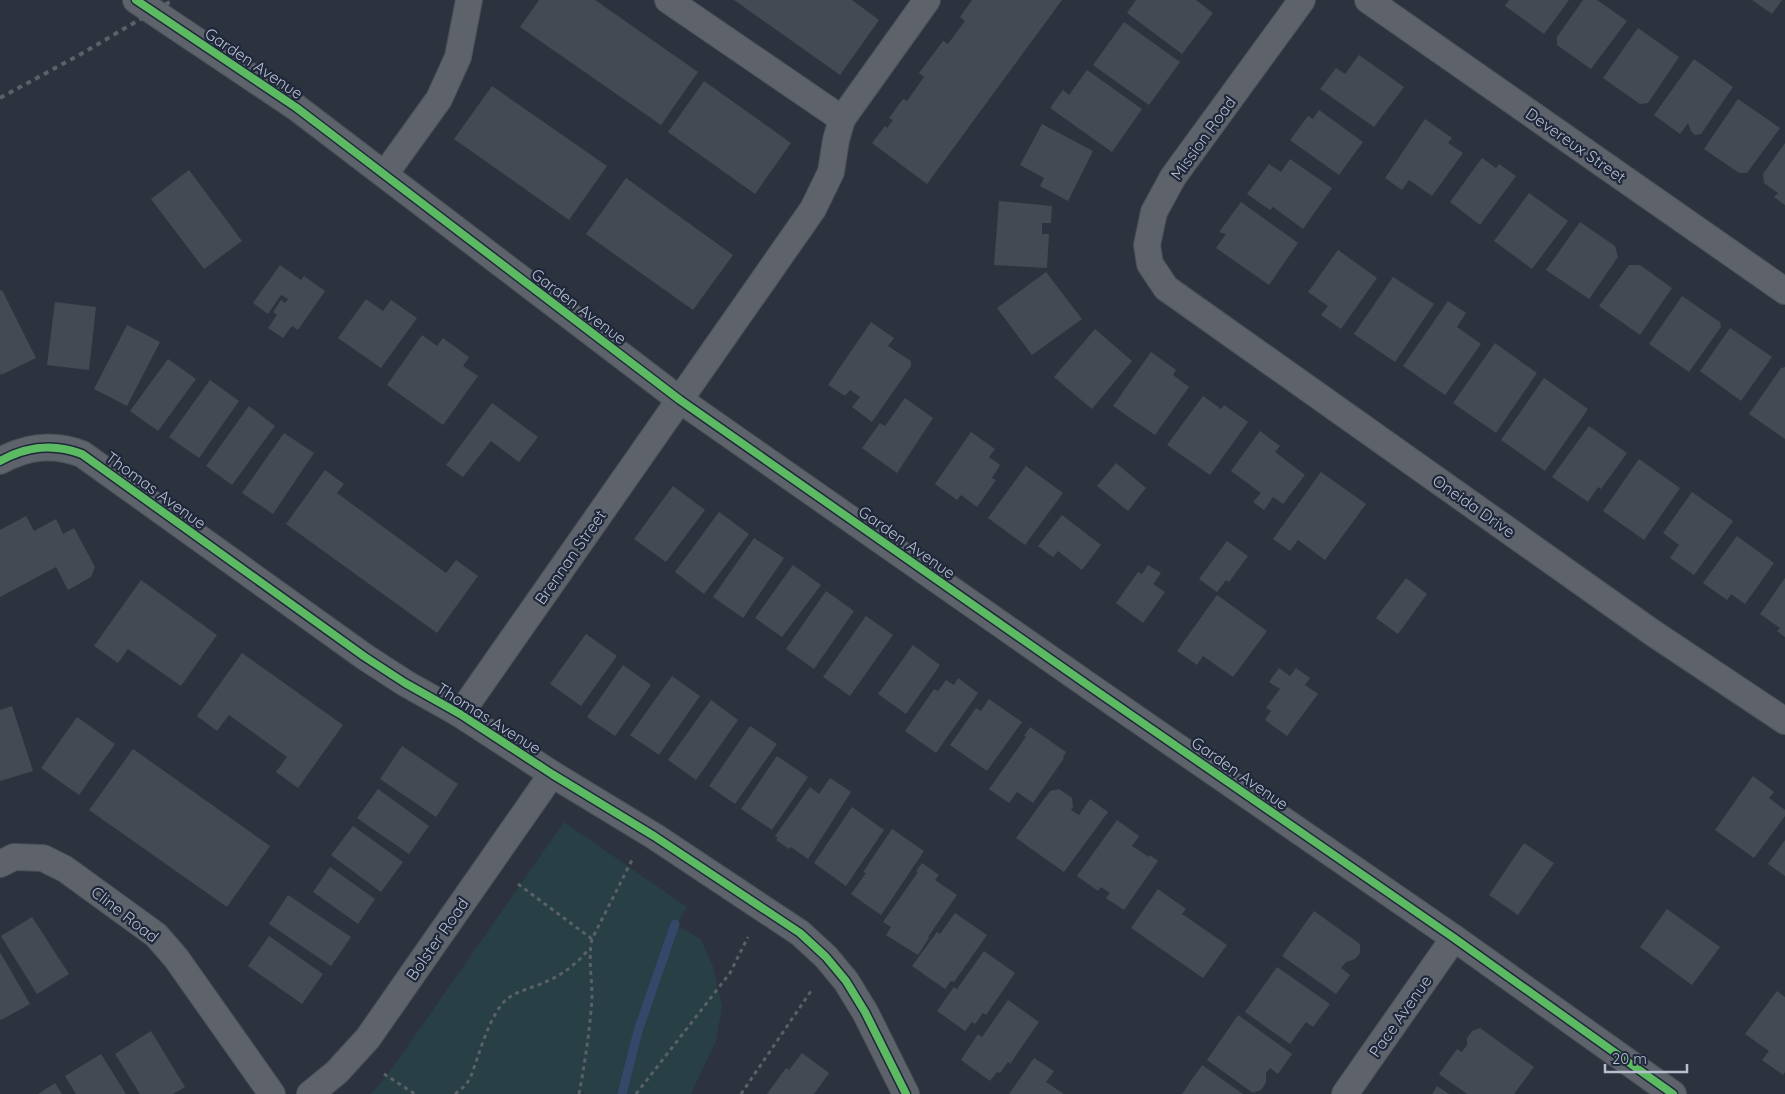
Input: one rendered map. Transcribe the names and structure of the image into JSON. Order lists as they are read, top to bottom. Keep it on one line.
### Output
{"streets":{"street":["Garden Avenue","Mission Road","Devereux Street","Thomas Avenue","Oneida Drive","Brennan Street","Cline Road","Bolster Road","Pace Avenue"]},"crossings":[["Garden Avenue","Brennan Street"],["Garden Avenue","Pace Avenue"],["Mission Road","Oneida Drive"],["Thomas Avenue","Brennan Street"],["Thomas Avenue","Bolster Road"]],"scale_bar":"20 m"}
